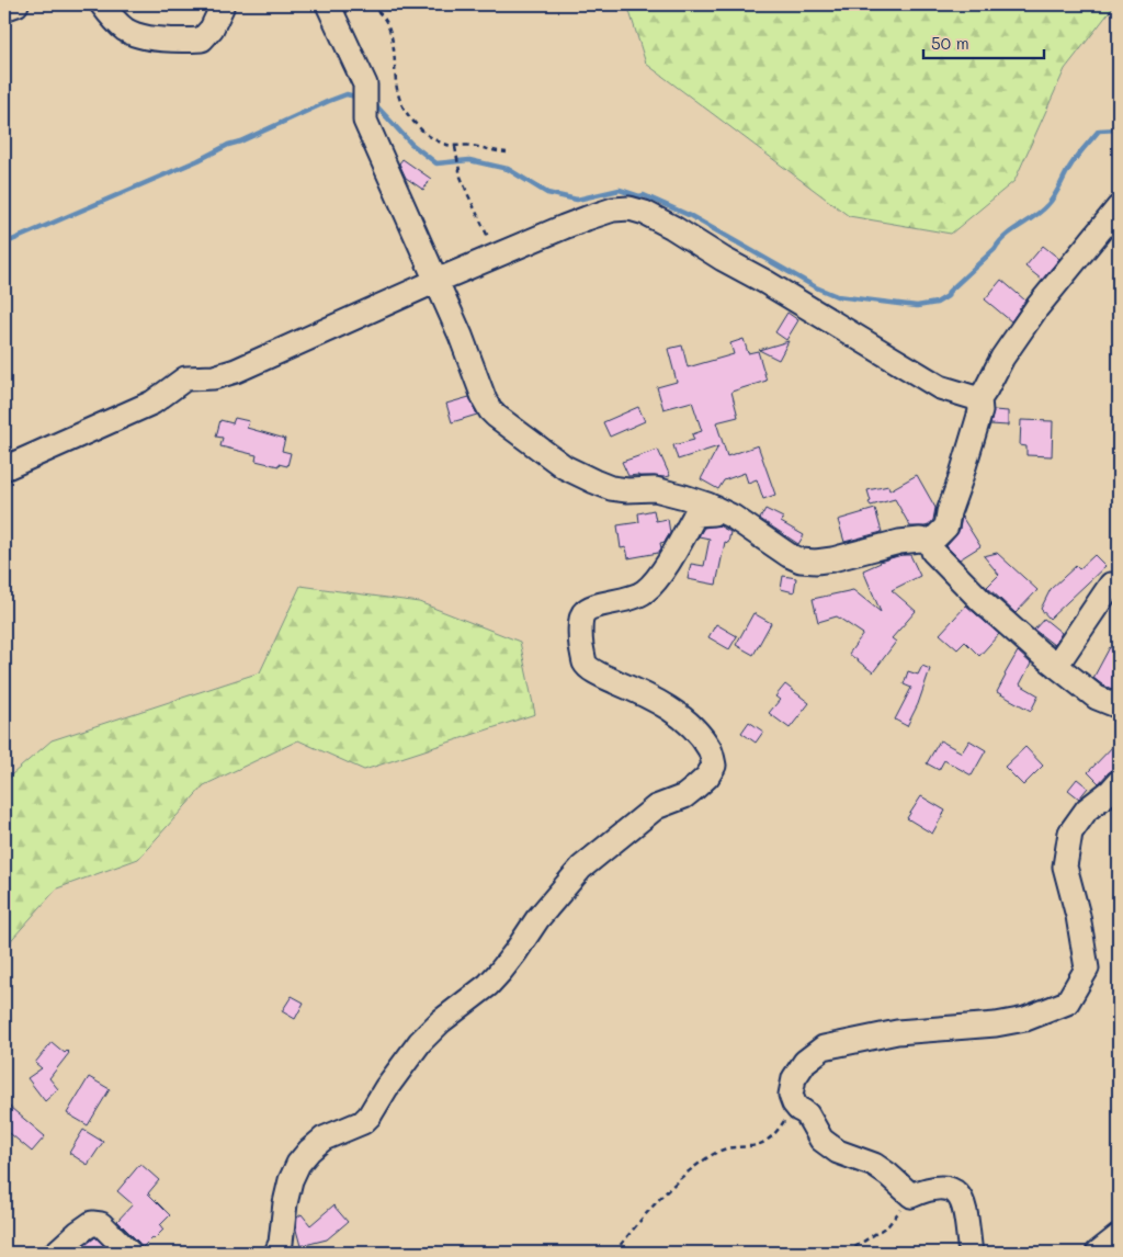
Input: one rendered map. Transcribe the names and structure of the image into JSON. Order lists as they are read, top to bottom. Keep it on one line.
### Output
{"scale_bar":"50 m"}
